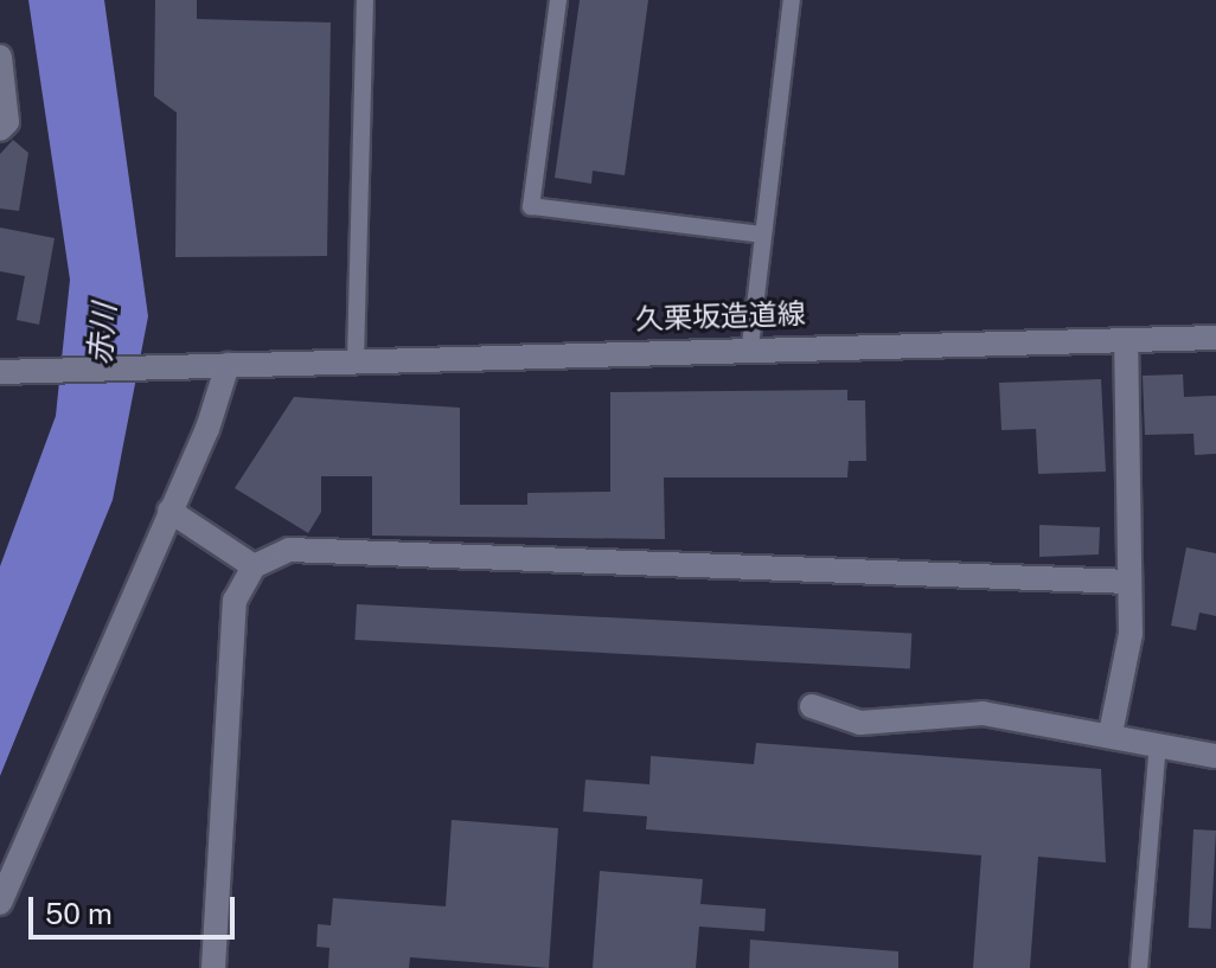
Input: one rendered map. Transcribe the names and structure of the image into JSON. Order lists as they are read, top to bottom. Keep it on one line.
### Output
{"streets":{"street":["久栗坂造道線"]},"water":["赤川"],"scale_bar":"50 m"}
